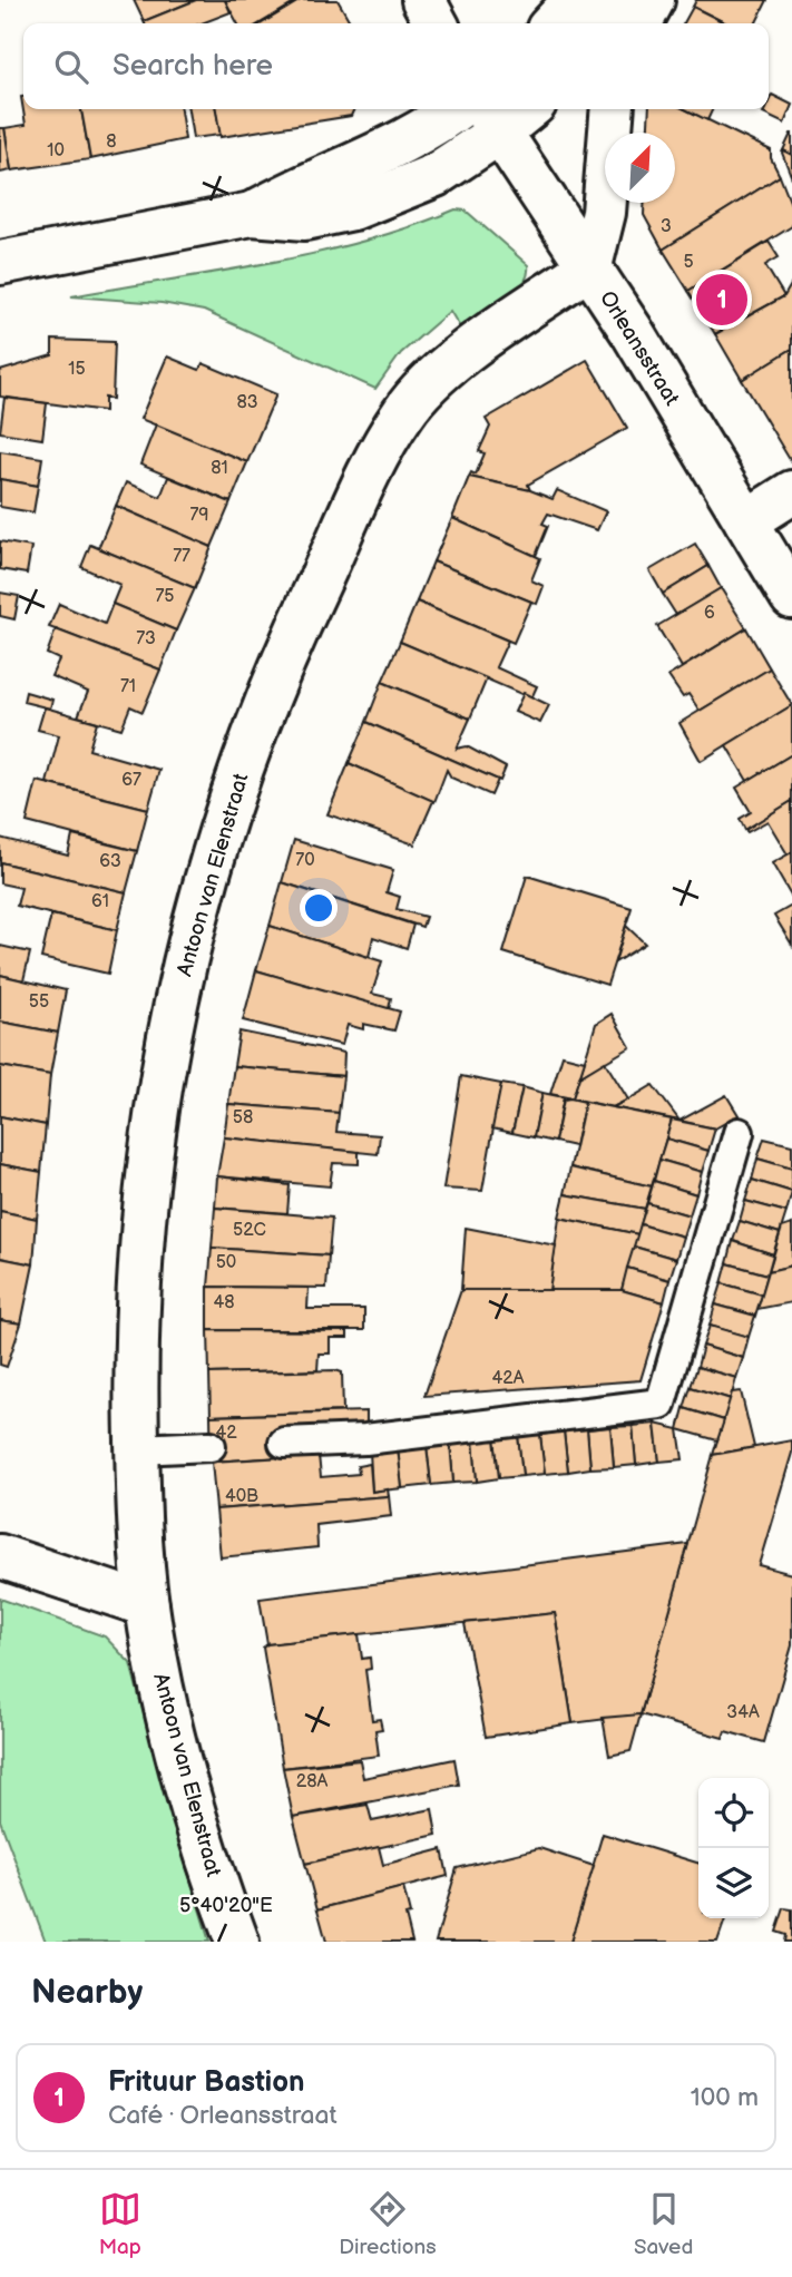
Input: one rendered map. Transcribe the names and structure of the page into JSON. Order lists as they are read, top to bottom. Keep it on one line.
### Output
{"streets":{"street":["Orleansstraat","Antoon van Elenstraat"]},"crossings":[["Orleansstraat","Antoon van Elenstraat"]],"house_numbers":["8","10","3","5","15","83","81","79","77","75","6","73","71","67","70","63","61","55","58","52C","50","48","42A","42","40B","34A","28A"],"north":"top right","page":{"search":"Search here","pins":"1","heading":"Nearby","list":[{"mark":"1","name":"Frituur Bastion","note":"Café · Orleansstraat","value":"100 m"}],"nav":["Map","Directions","Saved"]},"coordinates":["5°40'20\"E"]}
